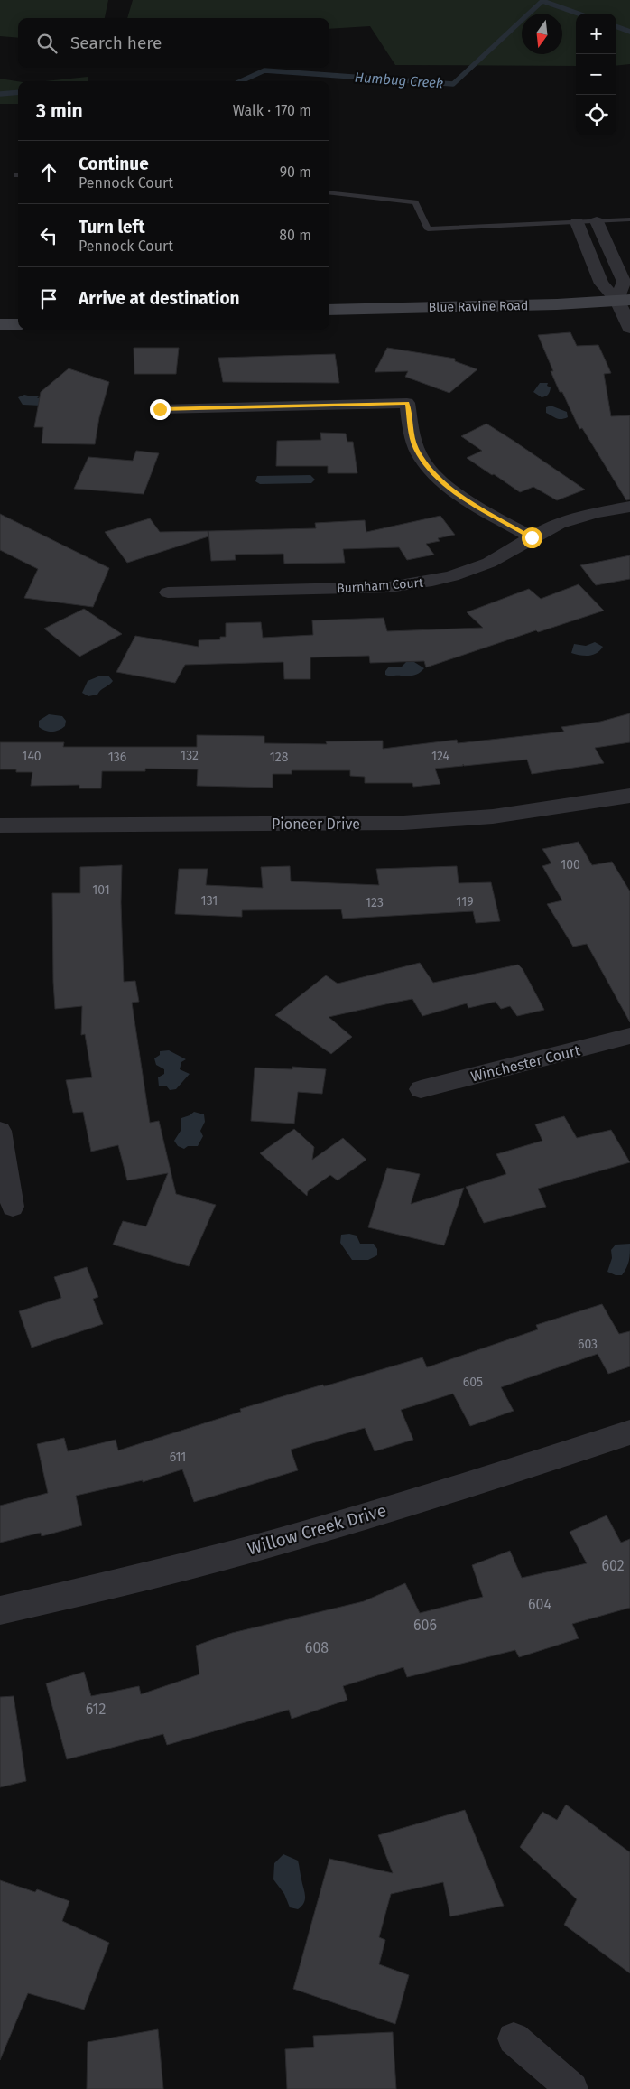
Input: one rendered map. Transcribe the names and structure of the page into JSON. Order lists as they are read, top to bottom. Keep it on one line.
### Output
{"streets":{"main road":["Blue Ravine Road"],"street":["Burnham Court","Pioneer Drive","Winchester Court","Willow Creek Drive"]},"water":["Humbug Creek"],"house_numbers":["132","140","124","136","128","100","101","131","119","123","603","605","611","602","604","606","608","612"],"north":"bottom","page":{"map_buttons":["+","−"],"search":"Search here","heading":["3 min","Walk · 170 m"],"list":[["Continue","Pennock Court","90 m"],["Turn left","Pennock Court","80 m"],"Arrive at destination"]}}
